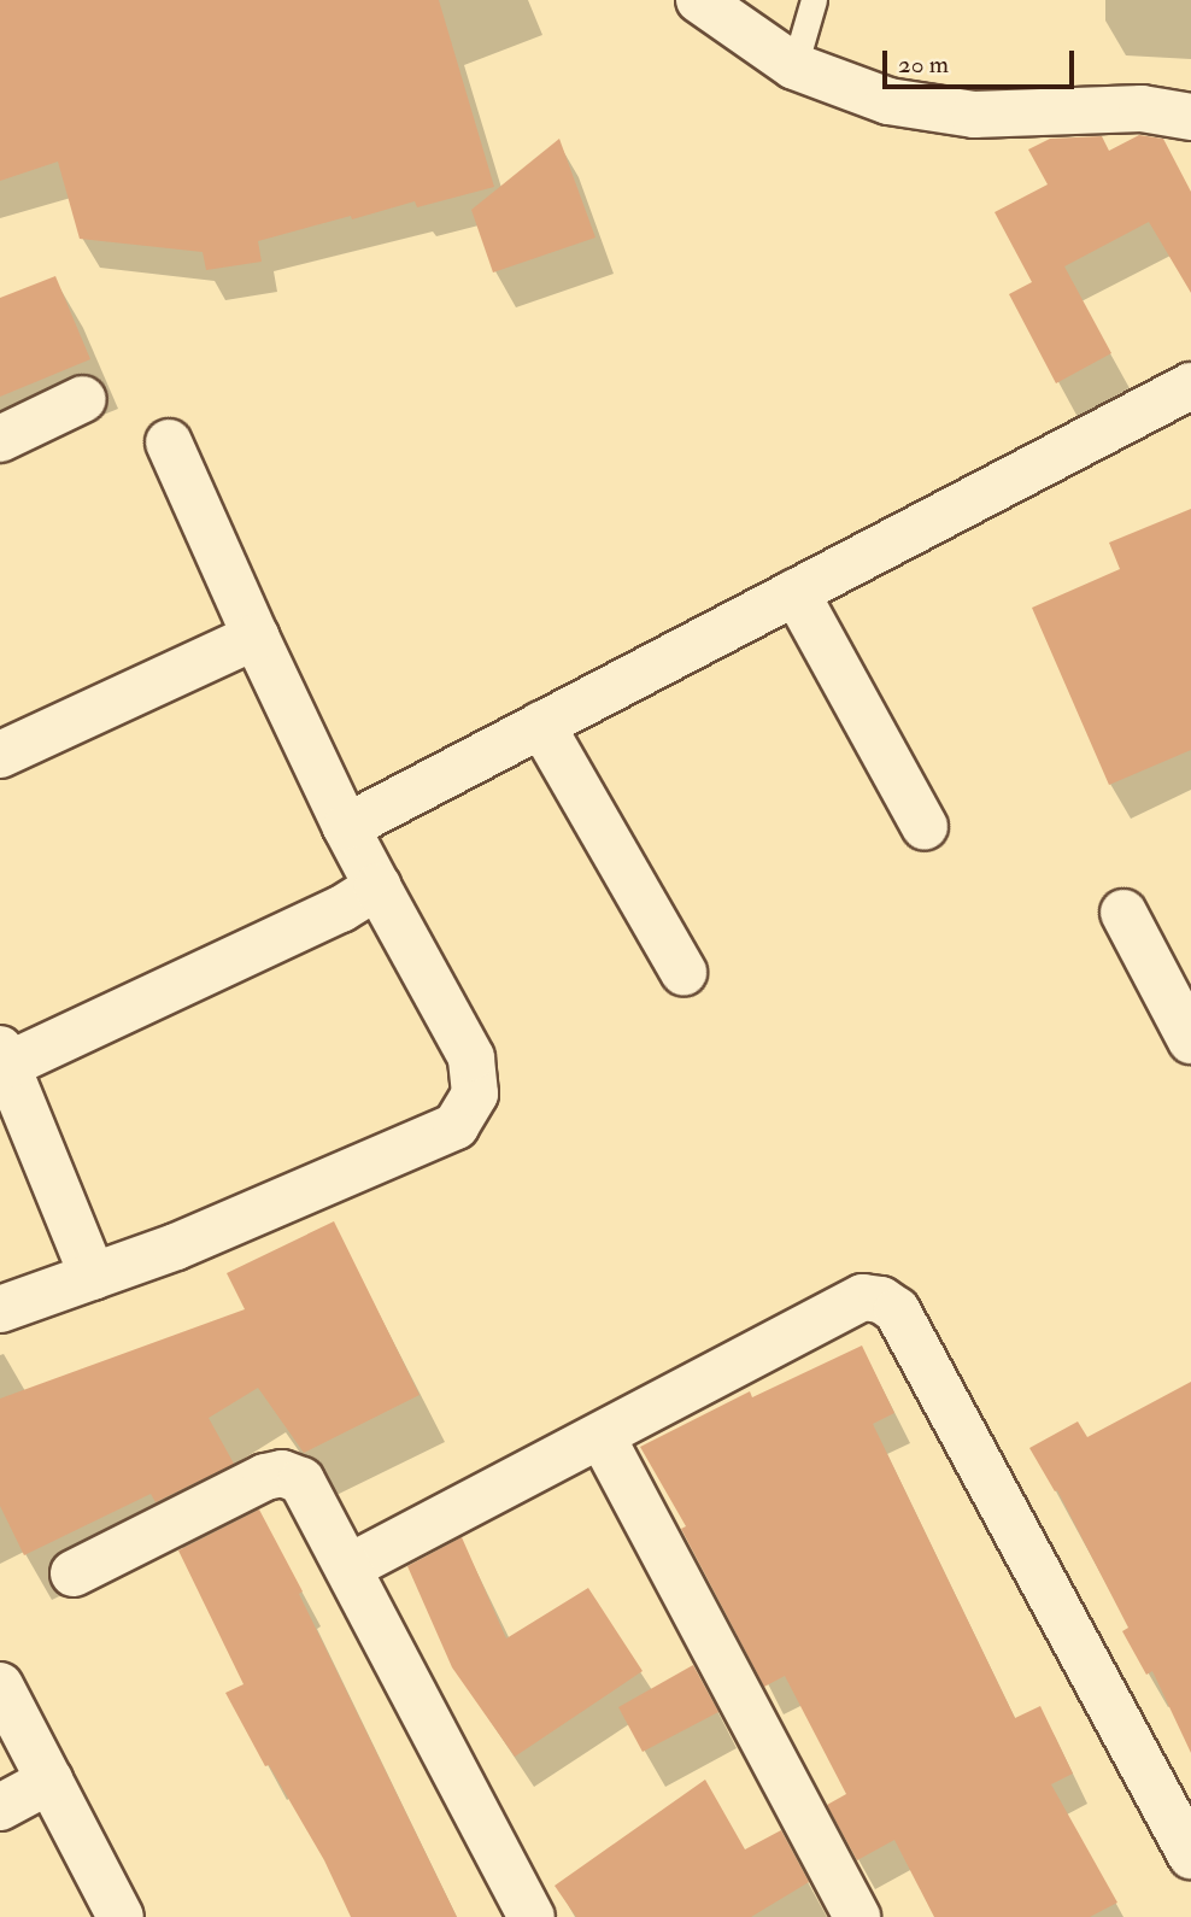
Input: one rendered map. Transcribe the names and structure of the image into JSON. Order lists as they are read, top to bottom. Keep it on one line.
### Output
{"scale_bar":"20 m"}
